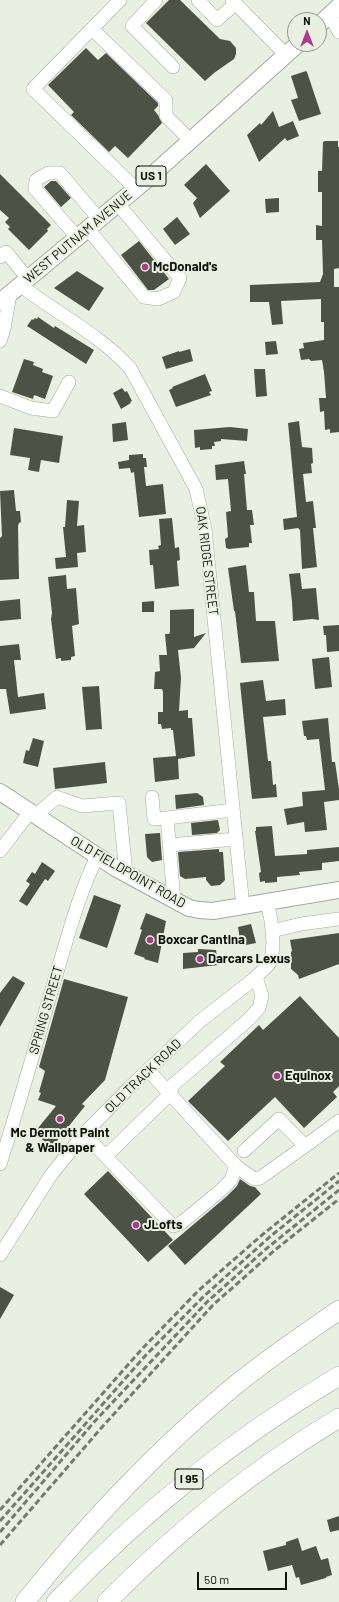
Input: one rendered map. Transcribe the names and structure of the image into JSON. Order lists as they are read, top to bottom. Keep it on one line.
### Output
{"streets":{"highway":["I 95"],"main road":["US 1","WEST PUTNAM AVENUE","OLD FIELDPOINT ROAD"],"street":["OAK RIDGE STREET","SPRING STREET","OLD TRACK ROAD"]},"crossings":[["WEST PUTNAM AVENUE","OAK RIDGE STREET"],["OAK RIDGE STREET","OLD FIELDPOINT ROAD"],["OLD FIELDPOINT ROAD","SPRING STREET"],["OLD FIELDPOINT ROAD","OLD TRACK ROAD"]],"places":["McDonald's","Boxcar Cantina","Darcars Lexus","Equinox","Mc Dermott Paint & Wallpaper","JLofts"],"scale_bar":"50 m","north":"top"}
